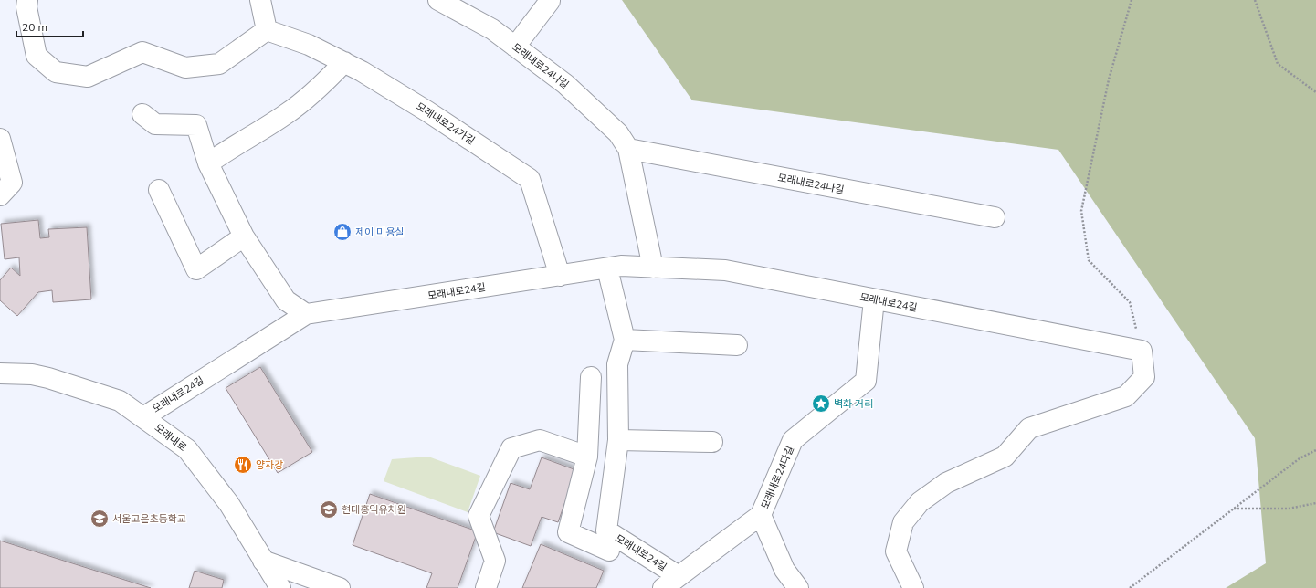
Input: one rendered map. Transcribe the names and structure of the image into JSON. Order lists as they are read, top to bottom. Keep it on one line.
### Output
{"streets":{"street":["모래내로24나길","모래내로24가길","모래내로24길","모래내로","모래내로24다길"]},"crossings":[["모래내로24나길","모래내로24길"],["모래내로24가길","모래내로24길"],["모래내로24길","모래내로"],["모래내로24길","모래내로24다길"]],"places":{"shop":["제이 미용실"],"place":["벽화 거리"],"restaurant":["양자강"],"school or university":["현대홍익유치원","서울고은초등학교"]},"scale_bar":"20 m"}
